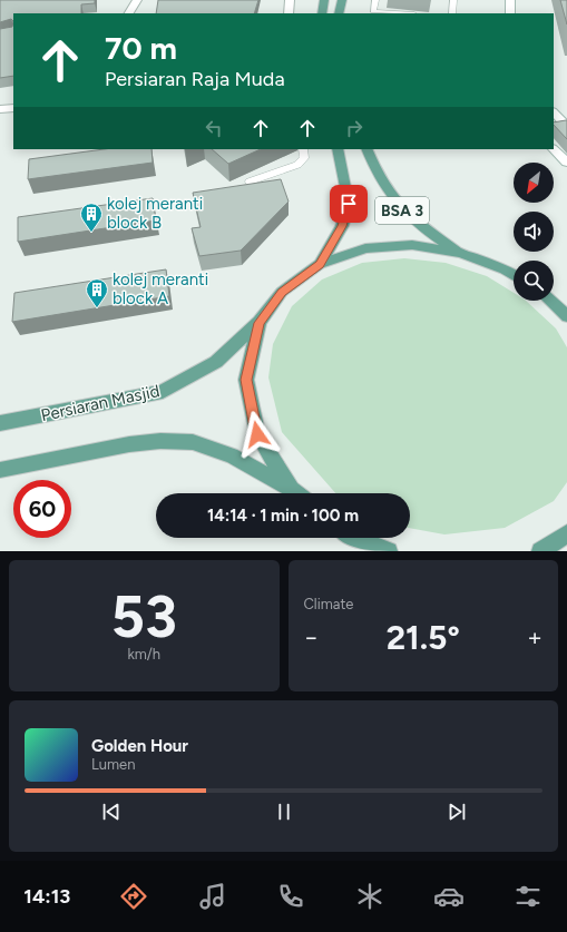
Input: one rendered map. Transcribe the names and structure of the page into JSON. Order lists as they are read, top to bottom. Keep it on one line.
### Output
{"streets":{"main road":["BSA 3","Persiaran Masjid"]},"places":{"building":["kolej meranti block B","kolej meranti block A"]},"north":"bottom left","page":{"turn":["70 m","Persiaran Raja Muda"],"limit":"60","trip":"14:14 · 1 min · 100 m","tile":[["53","km/h"],"Climate"],"heat":["−","21.5°","+"],"song":["Golden Hour","Lumen"],"tabs":"14:13"}}
